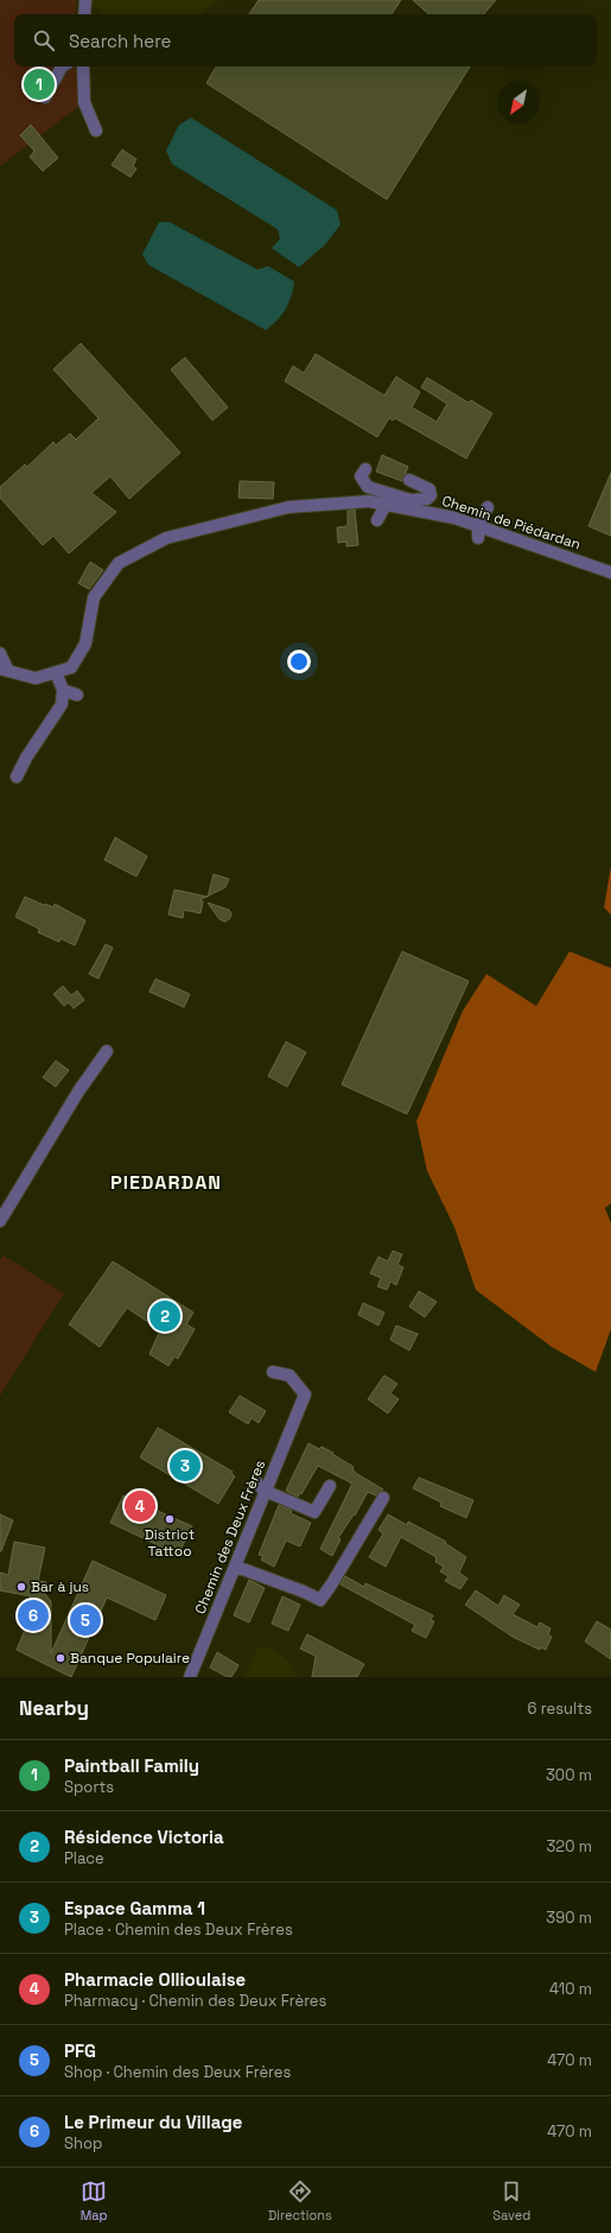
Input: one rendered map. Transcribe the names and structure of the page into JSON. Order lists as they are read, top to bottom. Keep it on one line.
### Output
{"streets":{"street":["Chemin de Piédardan","Chemin des Deux Frères"]},"districts":["PIEDARDAN"],"places":["District Tattoo","Bar à jus","Banque Populaire"],"north":"bottom left","page":{"search":"Search here","pins":["1","2","3","4","6","5"],"heading":["Nearby","6 results"],"list":[{"mark":"1","name":"Paintball Family","note":"Sports","value":"300 m"},{"mark":"2","name":"Résidence Victoria","note":"Place","value":"320 m"},{"mark":"3","name":"Espace Gamma 1","note":"Place · Chemin des Deux Frères","value":"390 m"},{"mark":"4","name":"Pharmacie Ollioulaise","note":"Pharmacy · Chemin des Deux Frères","value":"410 m"},{"mark":"5","name":"PFG","note":"Shop · Chemin des Deux Frères","value":"470 m"},{"mark":"6","name":"Le Primeur du Village","note":"Shop","value":"470 m"}],"nav":["Map","Directions","Saved"]}}
